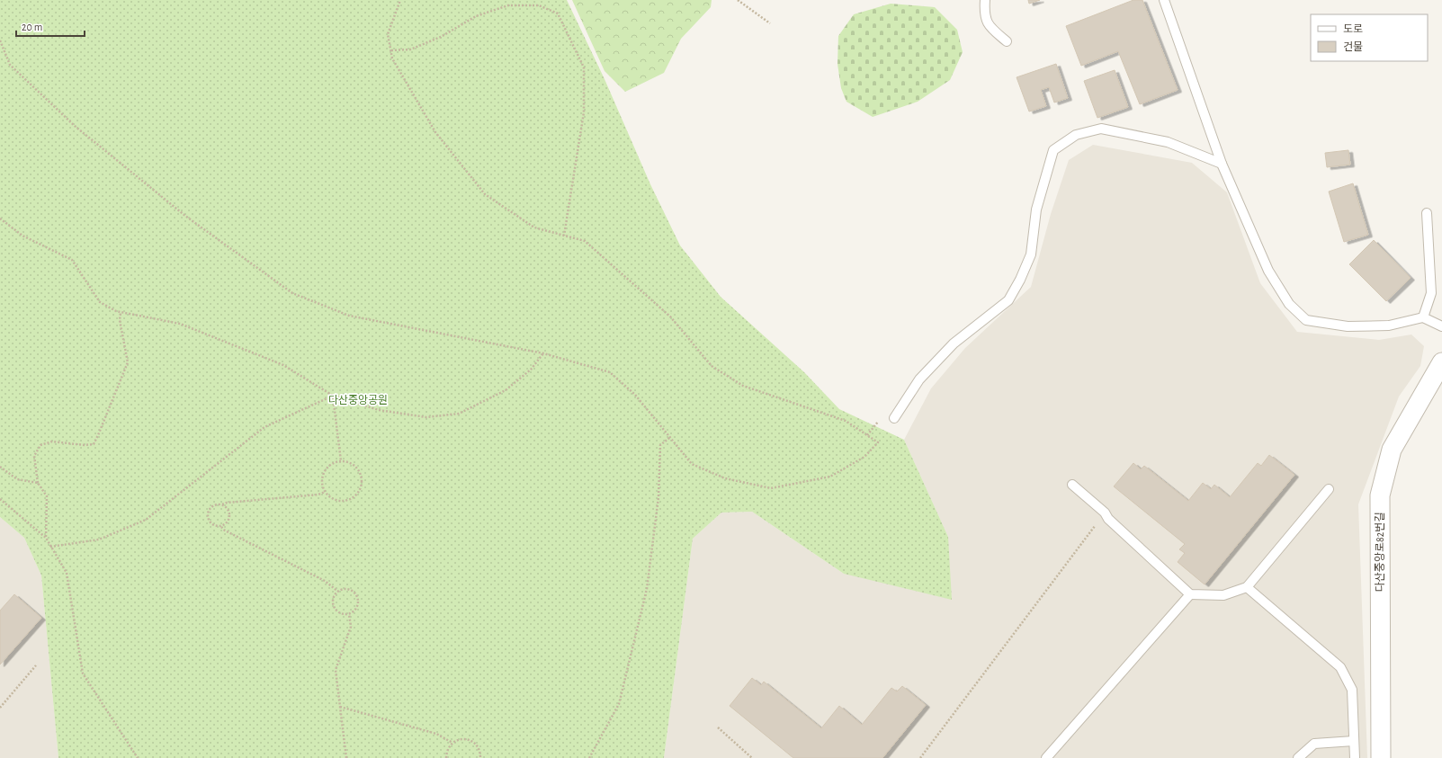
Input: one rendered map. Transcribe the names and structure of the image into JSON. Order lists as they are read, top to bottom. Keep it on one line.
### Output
{"streets":{"street":["다산중앙로82번길"]},"parks":["다산중앙공원"],"legend":["도로","건물"],"scale_bar":"20 m"}
